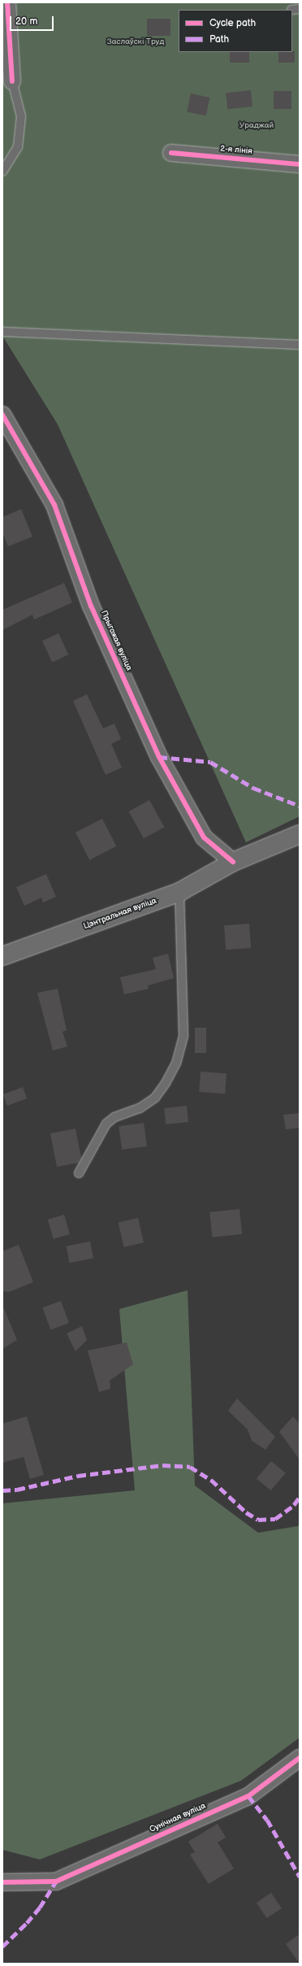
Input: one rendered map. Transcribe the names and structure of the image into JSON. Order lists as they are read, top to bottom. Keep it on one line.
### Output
{"streets":{"street":["2-я лінія","Прыгожая вуліца","Цэнтральная вуліца","Сунічная вуліца"]},"crossings":[["Прыгожая вуліца","Цэнтральная вуліца"]],"parks":["Заслаўскі Труд","Ураджай"],"legend":["Cycle path","Path"],"scale_bar":"20 m"}
